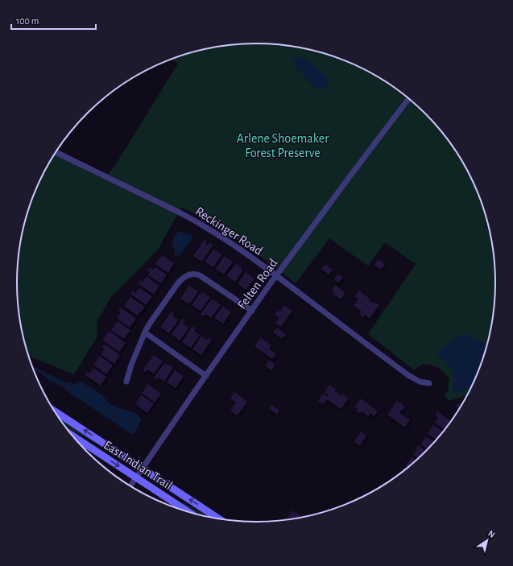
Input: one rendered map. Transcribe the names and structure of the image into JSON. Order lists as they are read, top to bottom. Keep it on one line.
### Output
{"streets":{"main road":["East Indian Trail"],"street":["Reckinger Road","Felten Road"]},"crossings":[["Reckinger Road","Felten Road"],["Felten Road","East Indian Trail"]],"parks":["Arlene Shoemaker Forest Preserve"],"scale_bar":"100 m","north":"top right"}
